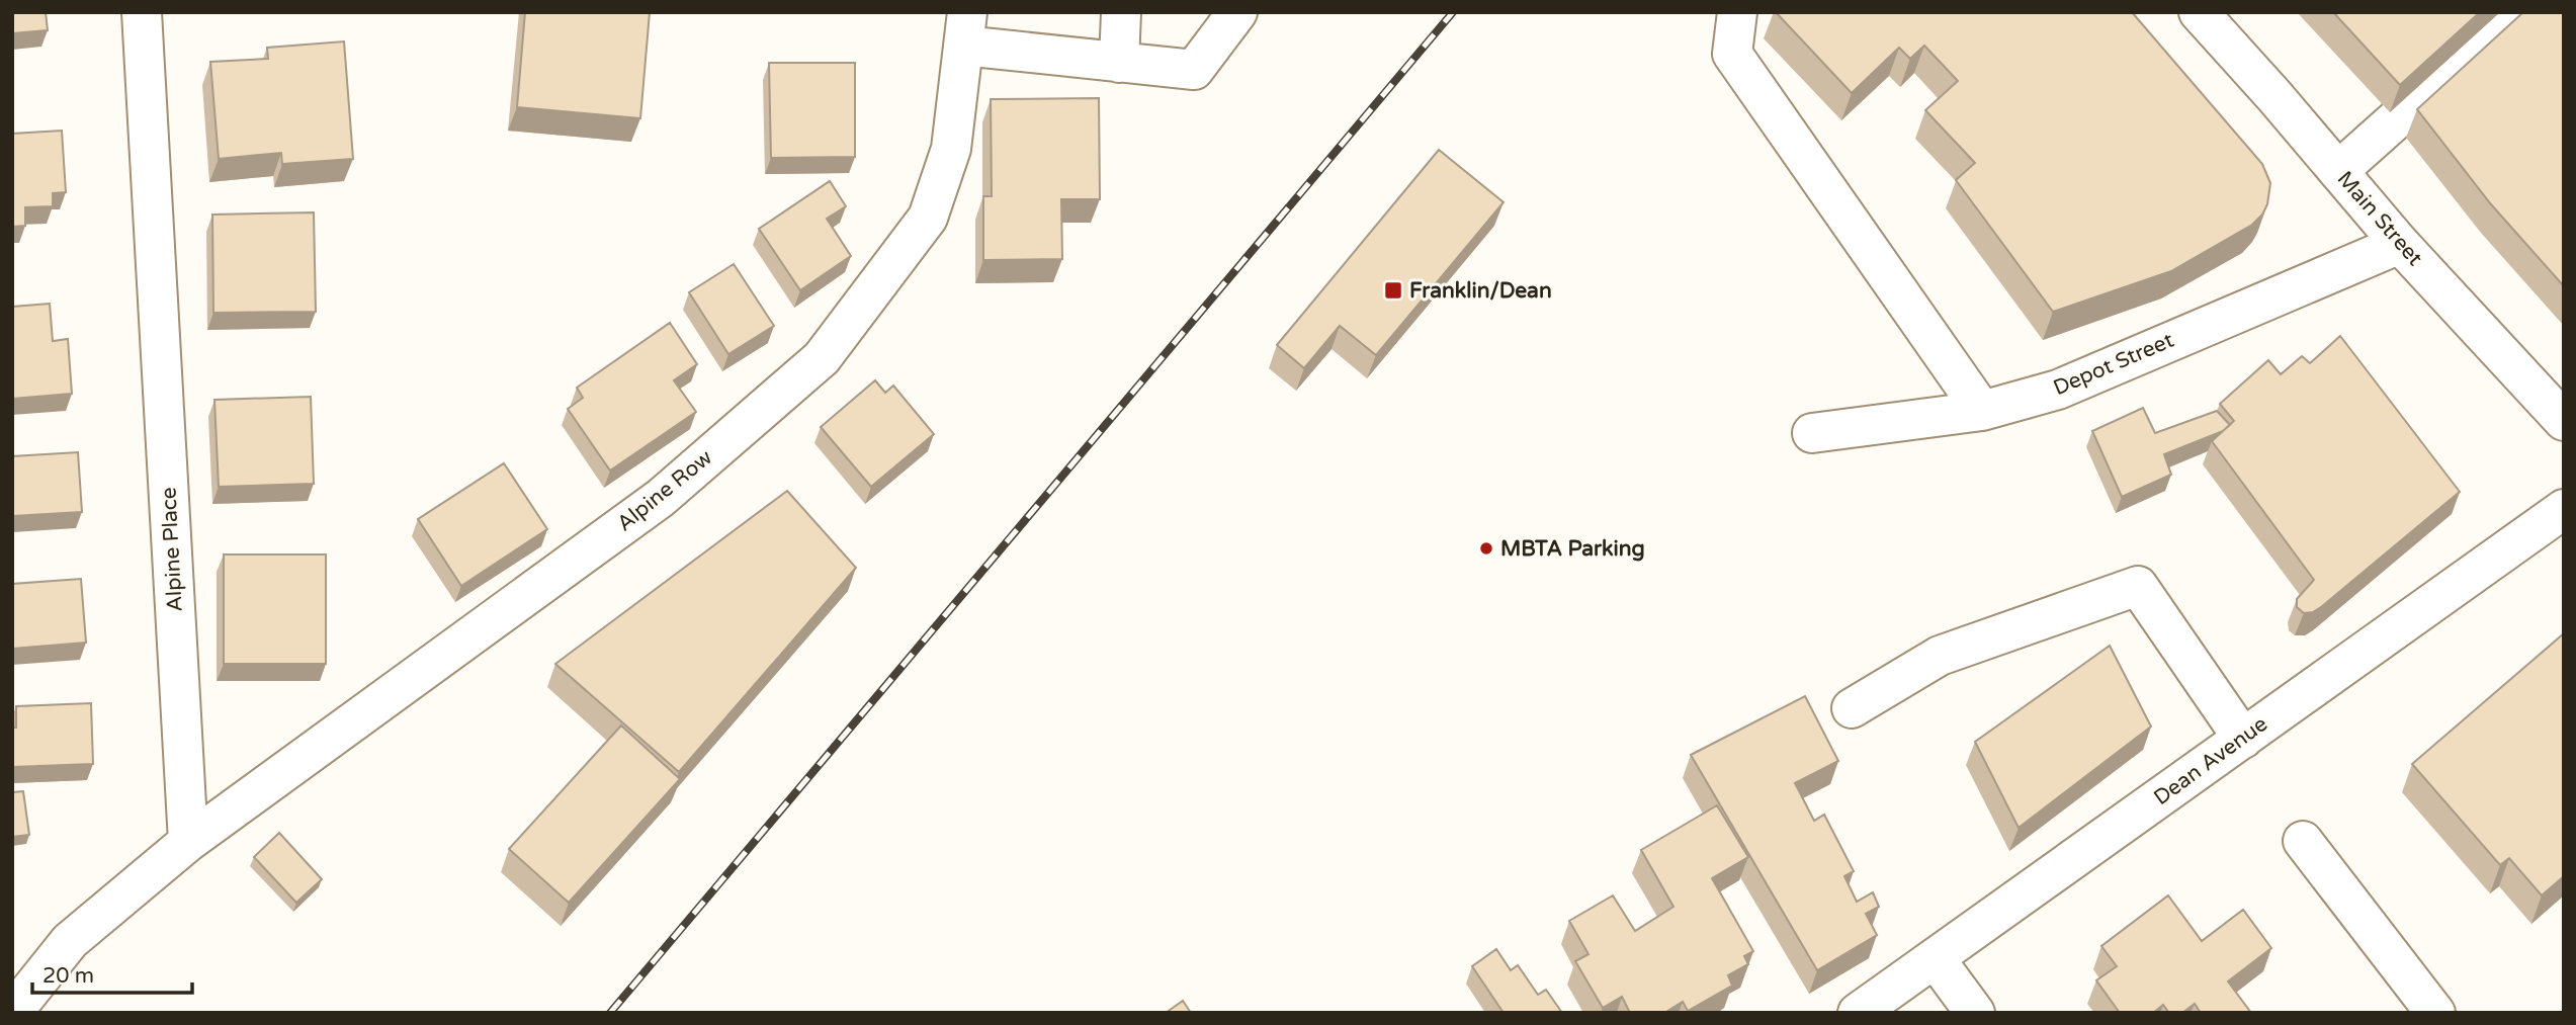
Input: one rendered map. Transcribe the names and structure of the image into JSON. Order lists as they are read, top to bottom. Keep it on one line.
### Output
{"streets":{"street":["Main Street","Depot Street","Alpine Row","Alpine Place","Dean Avenue"]},"crossings":[["Main Street","Depot Street"],["Alpine Row","Alpine Place"]],"places":{"transit":["Franklin/Dean"],"other":["MBTA Parking"]},"scale_bar":"20 m"}
